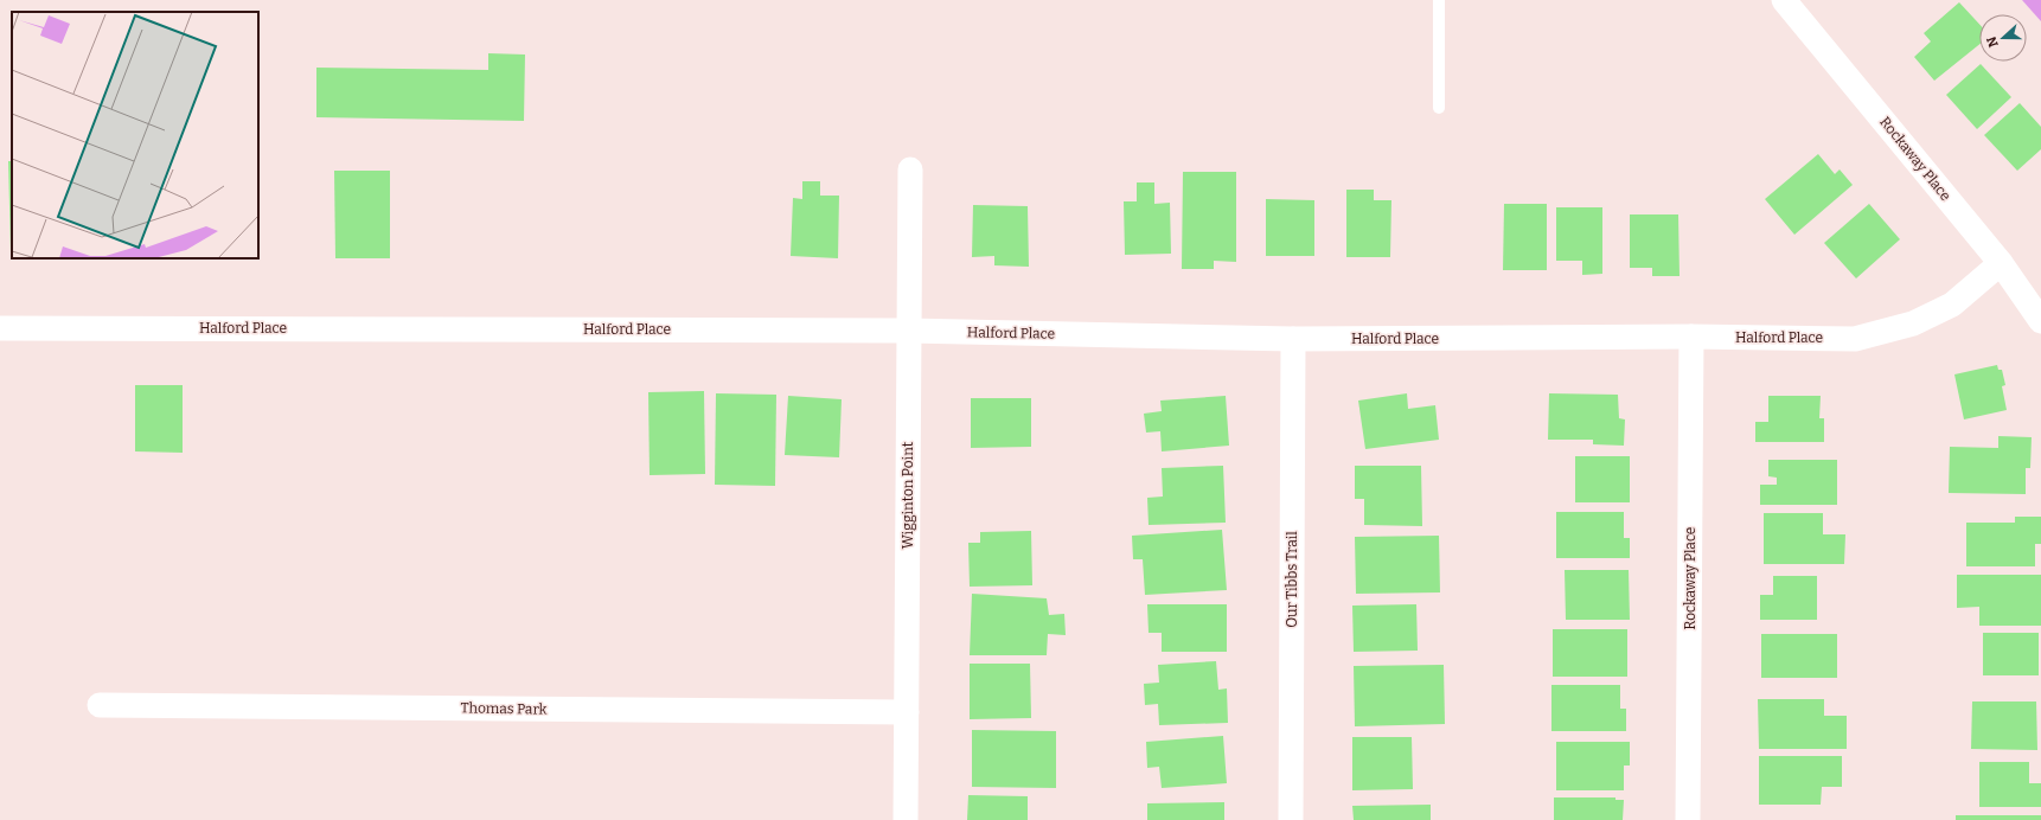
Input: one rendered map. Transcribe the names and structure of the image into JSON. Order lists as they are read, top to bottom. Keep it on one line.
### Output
{"streets":{"street":["Rockaway Place","Halford Place","Wigginton Point","Our Tibbs Trail","Thomas Park"]},"crossings":[["Rockaway Place","Halford Place"],["Halford Place","Wigginton Point"],["Halford Place","Our Tibbs Trail"],["Wigginton Point","Thomas Park"]],"north":"left"}
